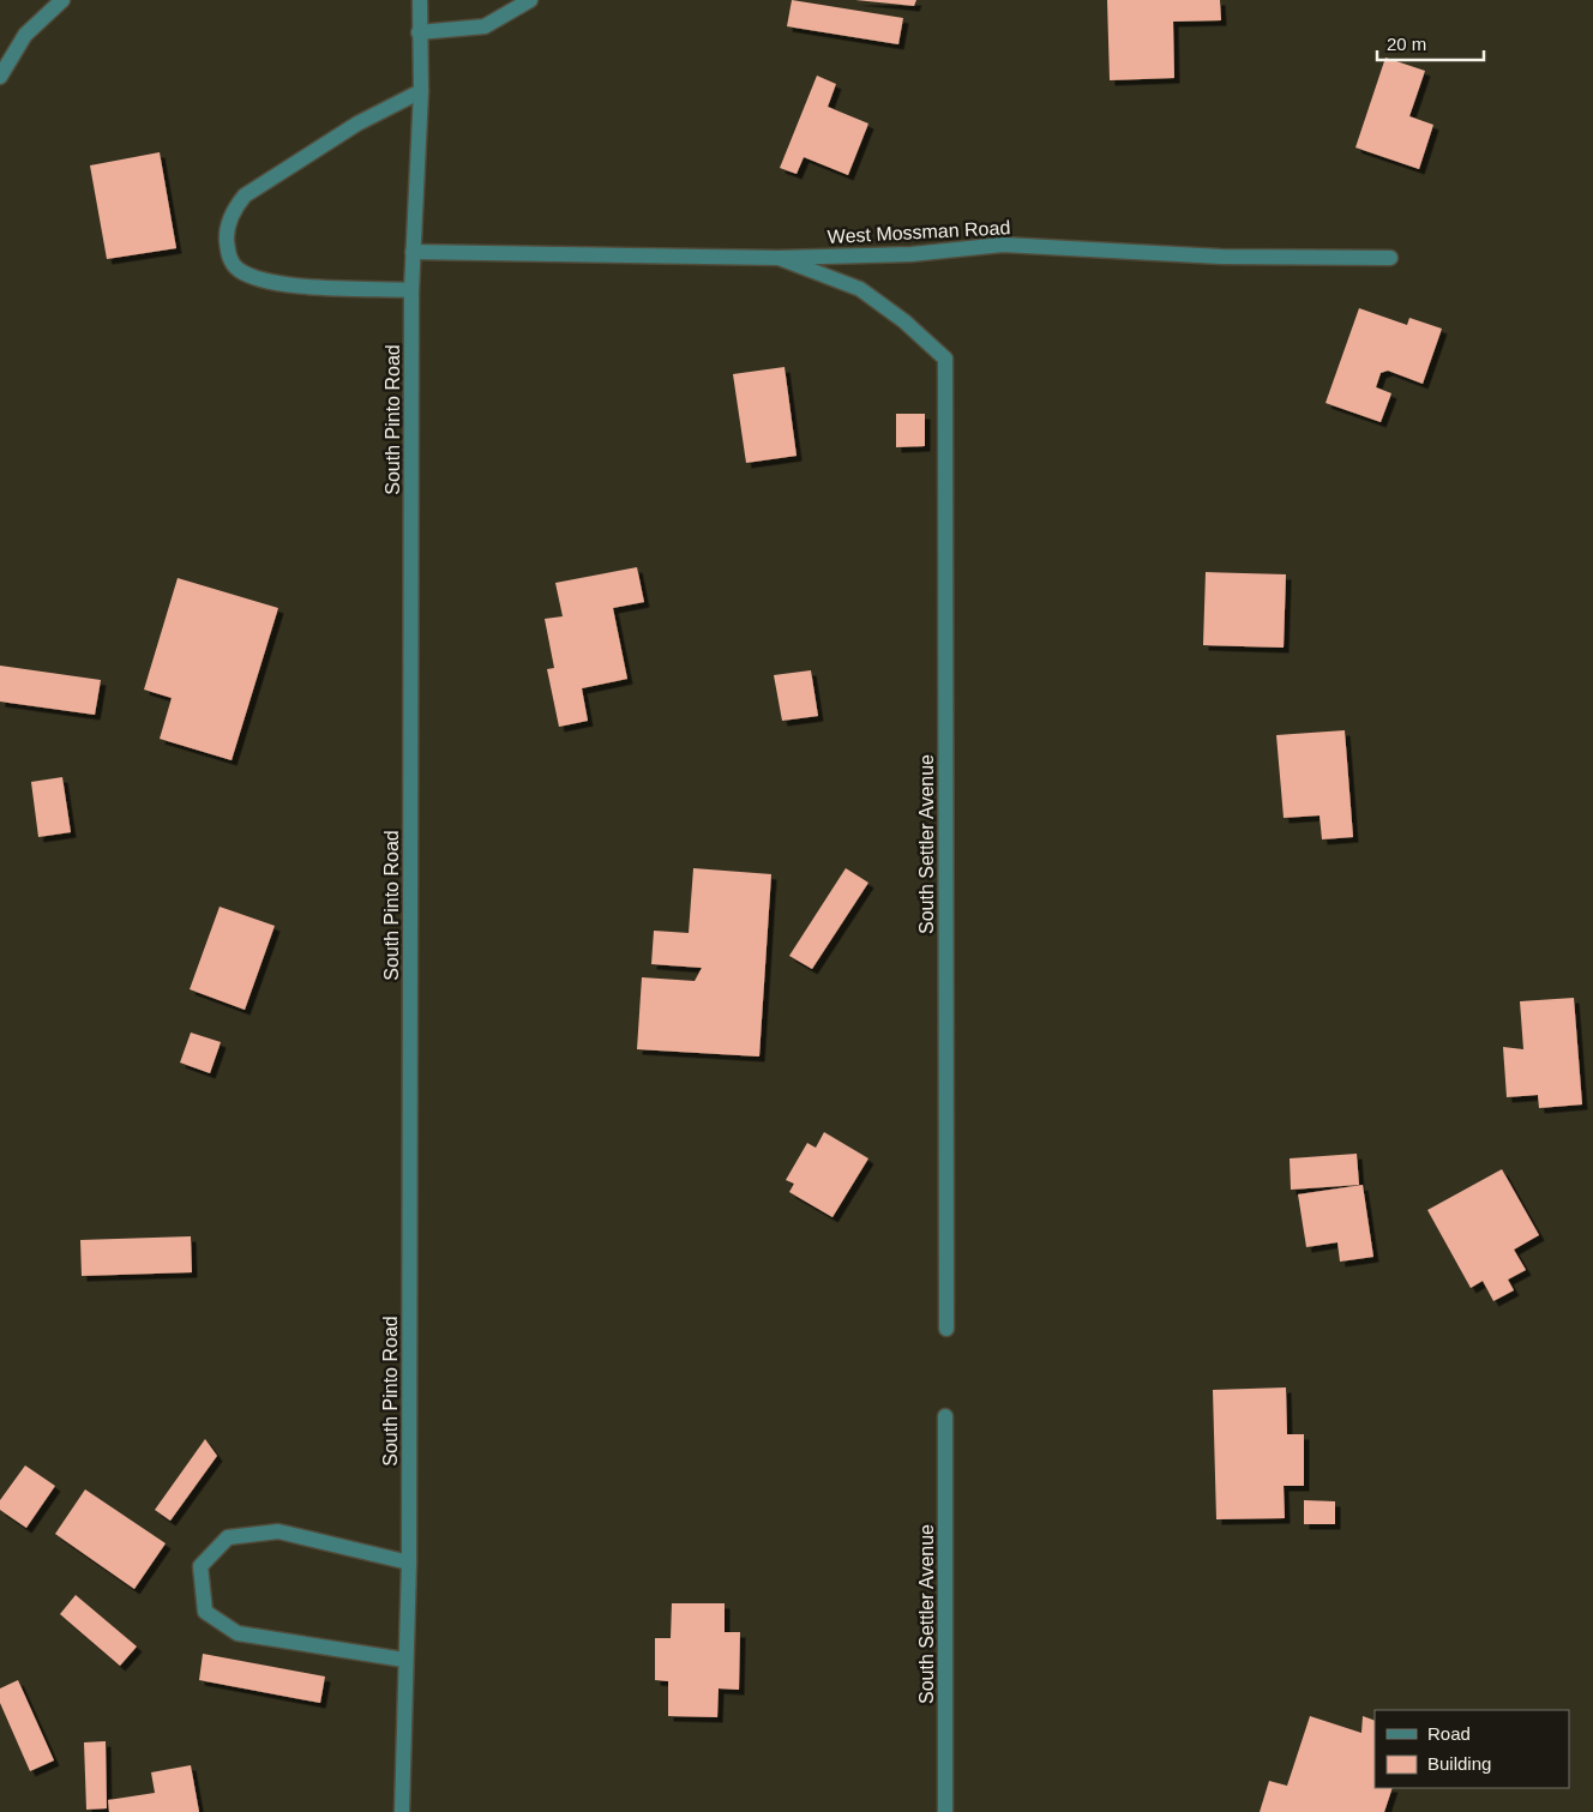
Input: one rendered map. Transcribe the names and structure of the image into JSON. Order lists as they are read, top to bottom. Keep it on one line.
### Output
{"streets":{"street":["West Mossman Road","South Pinto Road","South Settler Avenue"]},"crossings":[["West Mossman Road","South Pinto Road"],["West Mossman Road","South Settler Avenue"]],"legend":["Road","Building"],"scale_bar":"20 m"}
